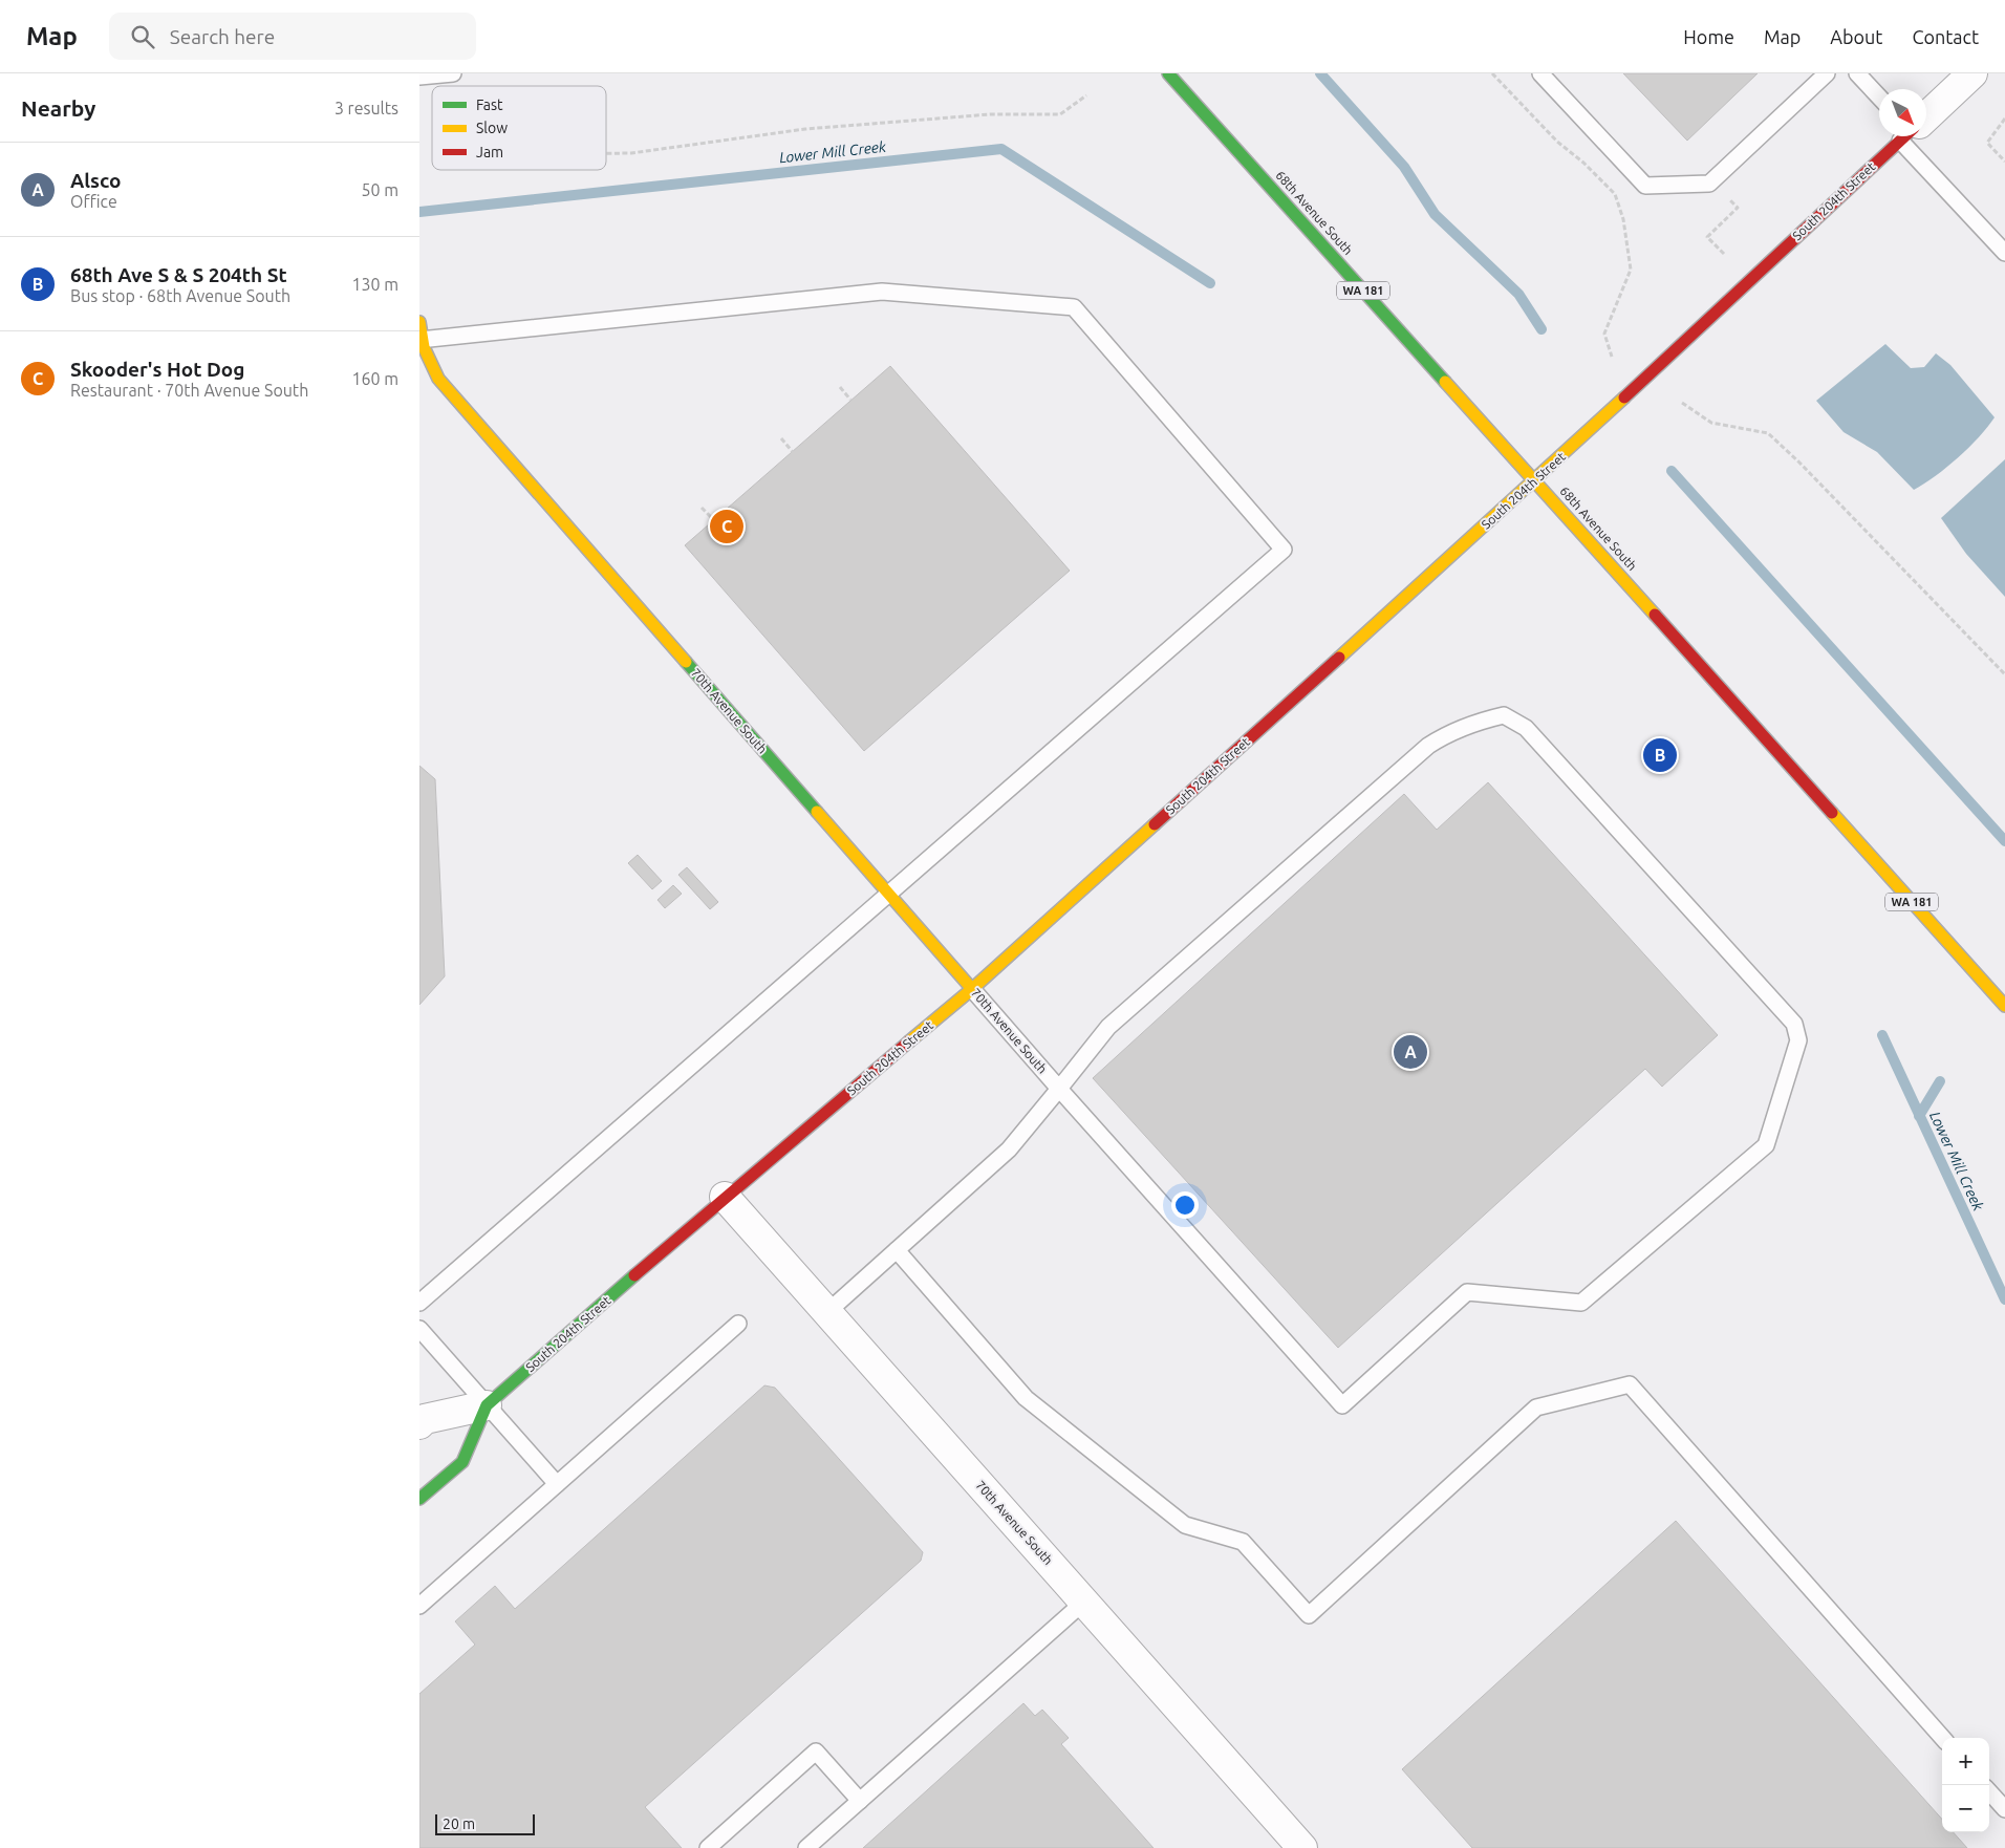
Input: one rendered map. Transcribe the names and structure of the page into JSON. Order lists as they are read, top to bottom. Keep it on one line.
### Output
{"streets":{"street":["South 204th Street","68th Avenue South","WA 181","70th Avenue South"]},"crossings":[["South 204th Street","68th Avenue South"],["South 204th Street","70th Avenue South"]],"water":["Lower Mill Creek"],"legend":["Fast","Slow","Jam"],"scale_bar":"20 m","north":"bottom right","page":{"header":"Map","search":"Search here","nav":["Home","Map","About","Contact"],"heading":["Nearby","3 results"],"list":[{"mark":"A","name":"Alsco","note":"Office","value":"50 m"},{"mark":"B","name":"68th Ave S & S 204th St","note":"Bus stop · 68th Avenue South","value":"130 m"},{"mark":"C","name":"Skooder's Hot Dog","note":"Restaurant · 70th Avenue South","value":"160 m"}],"pins":["C","B","A"],"map_buttons":["+","−"],"scale":"20 m"}}
